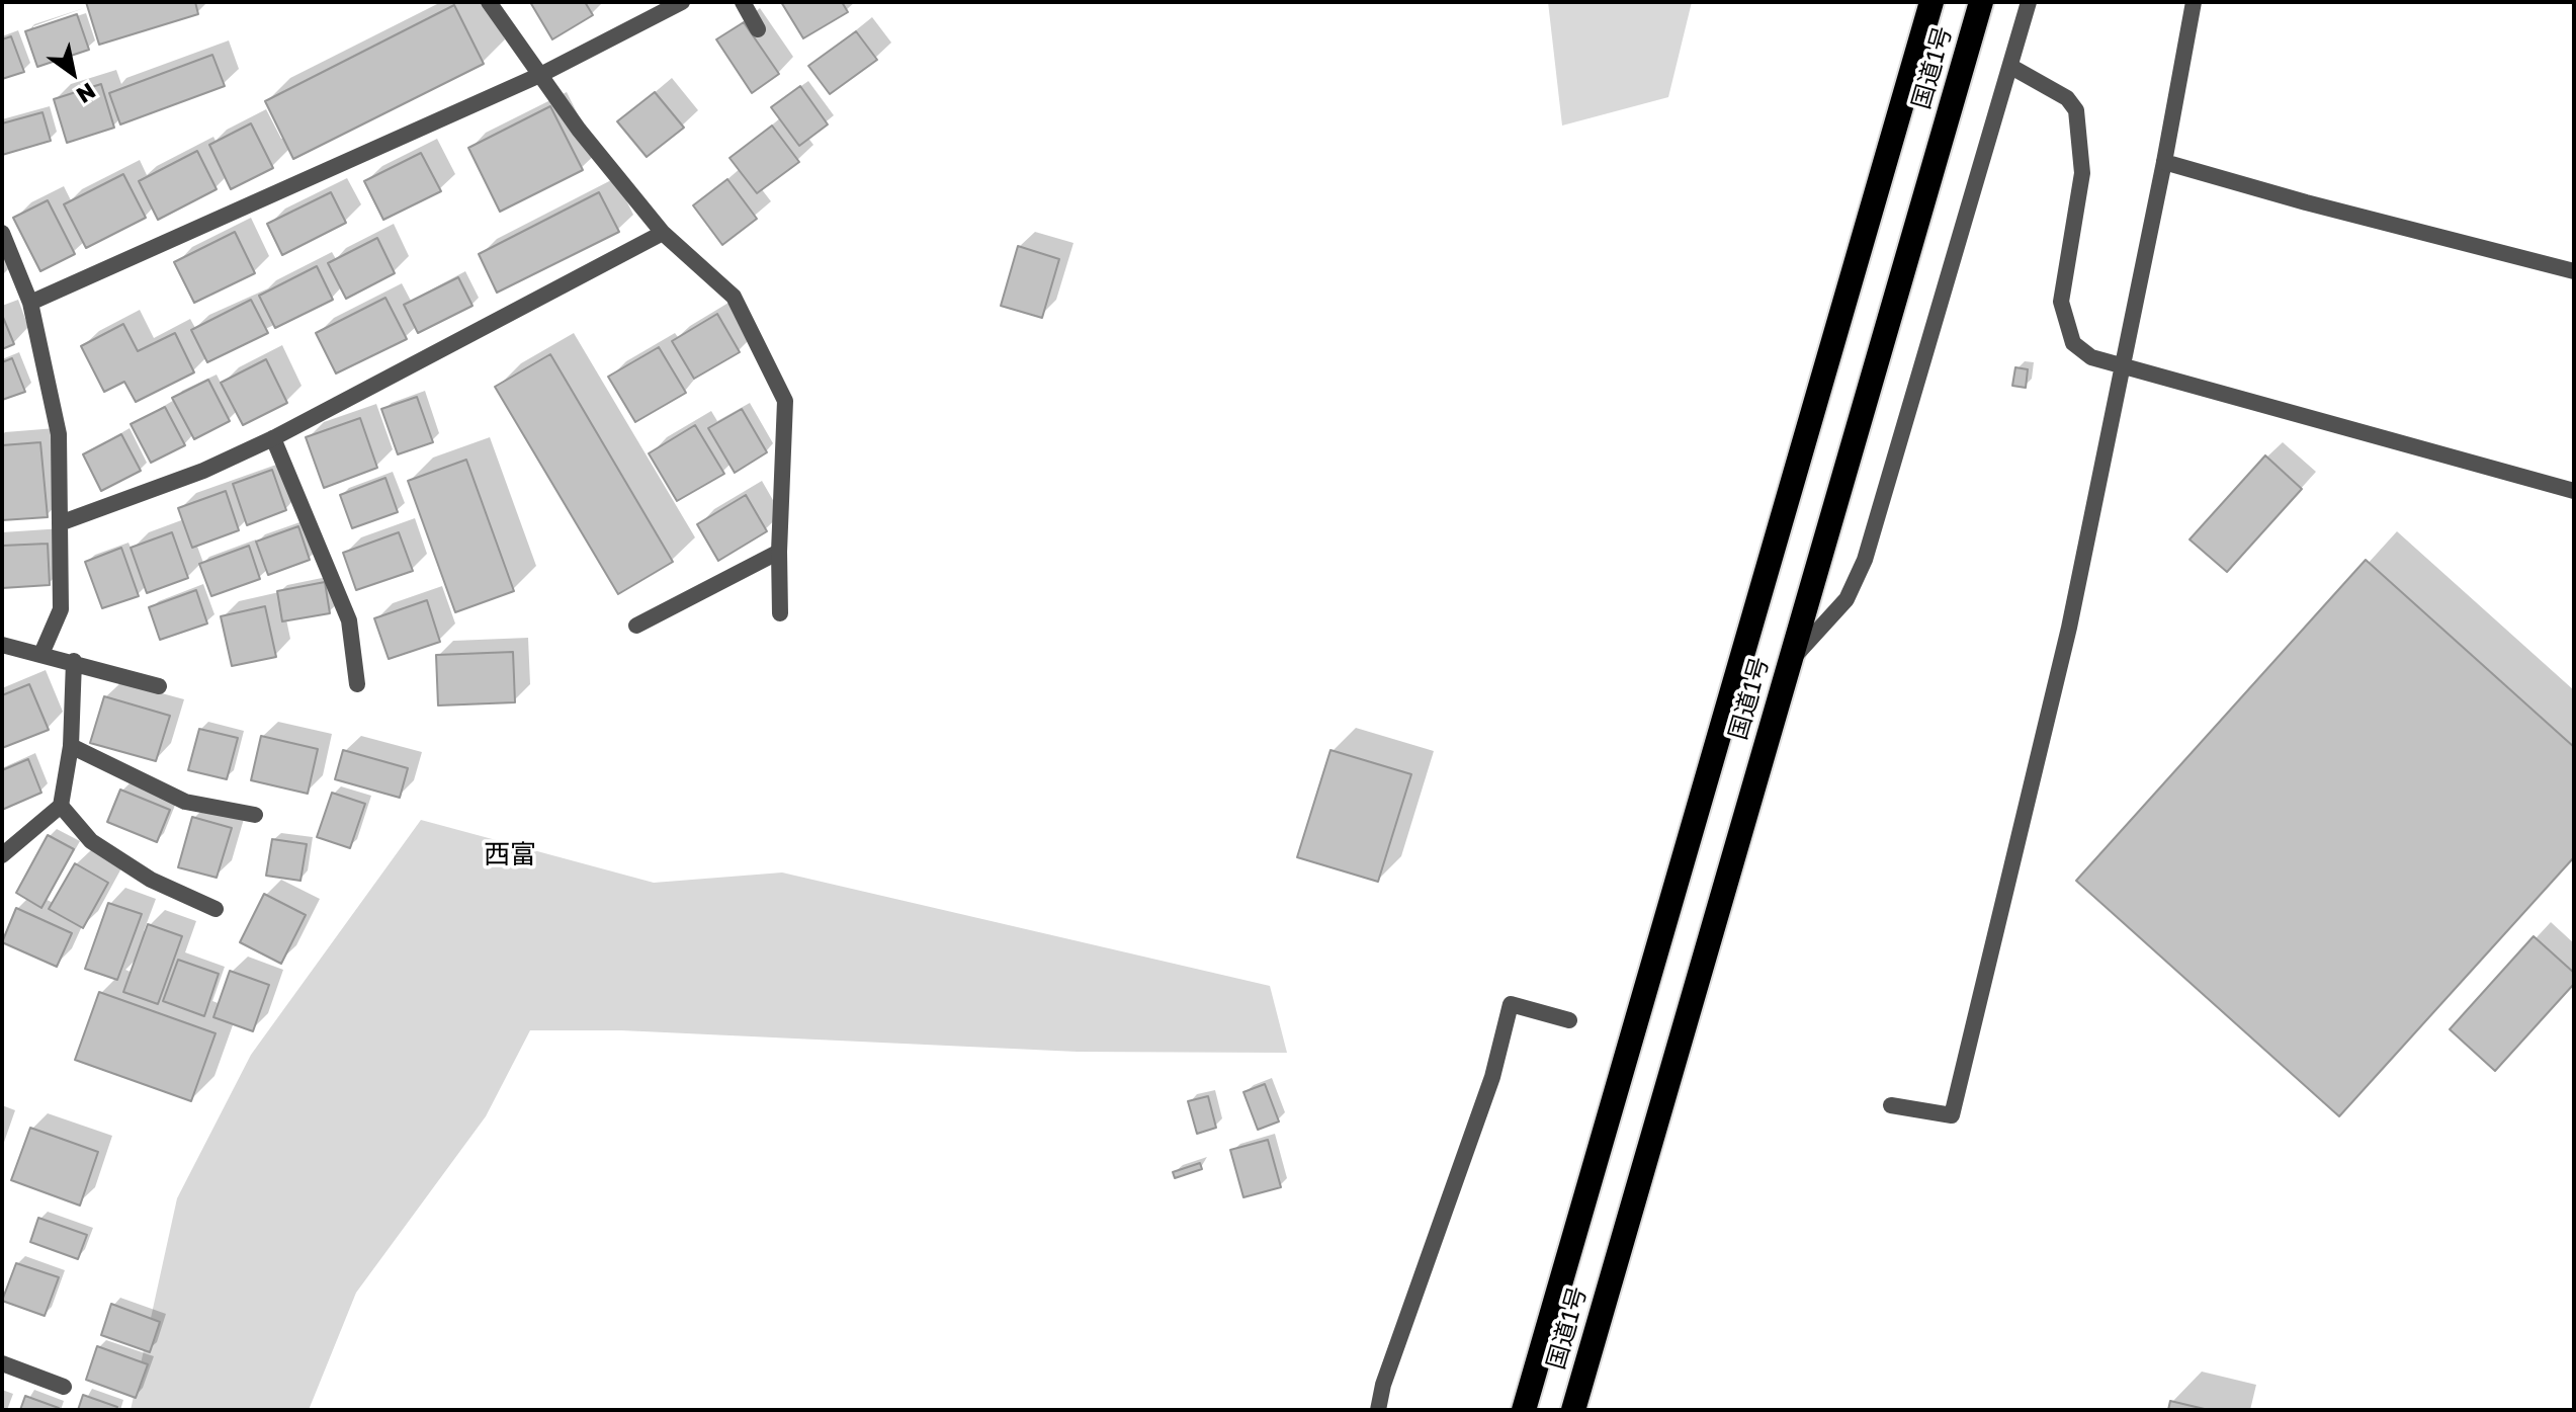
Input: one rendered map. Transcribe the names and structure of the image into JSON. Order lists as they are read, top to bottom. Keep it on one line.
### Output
{"streets":{"highway":["国道1号"]},"districts":["西富"],"north":"bottom right"}
